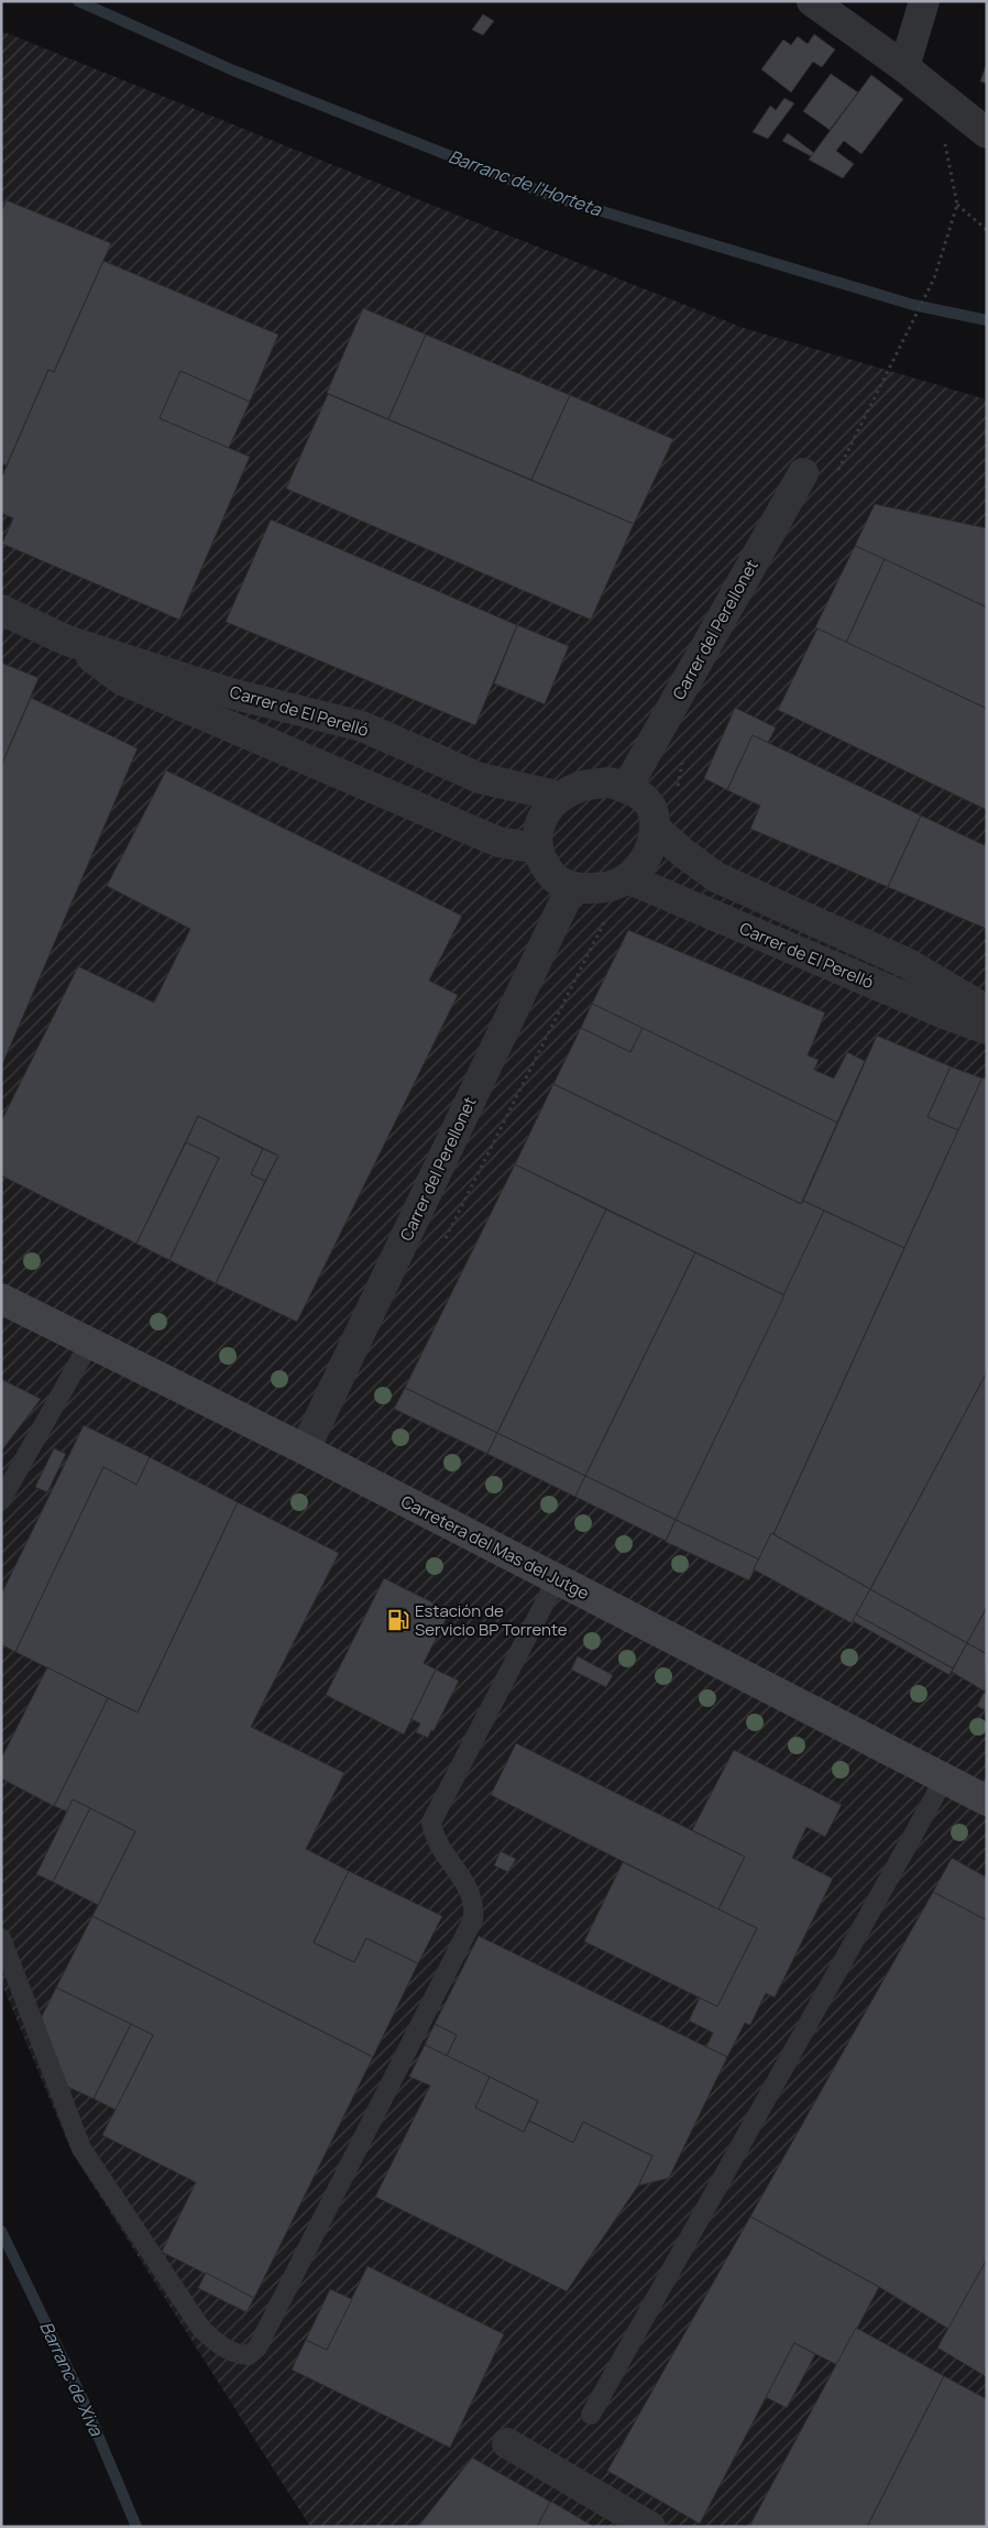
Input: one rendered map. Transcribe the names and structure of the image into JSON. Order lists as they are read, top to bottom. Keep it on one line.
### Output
{"streets":{"street":["Carrer del Perellonet","Carrer de El Perelló","Carretera del Mas del Jutge"]},"crossings":[["Carrer del Perellonet","Carrer de El Perelló"],["Carrer del Perellonet","Carretera del Mas del Jutge"]],"water":["Barranc de l'Horteta","Barranc de Xiva"],"places":{"fuel station":["Estación de Servicio BP Torrente"]}}
